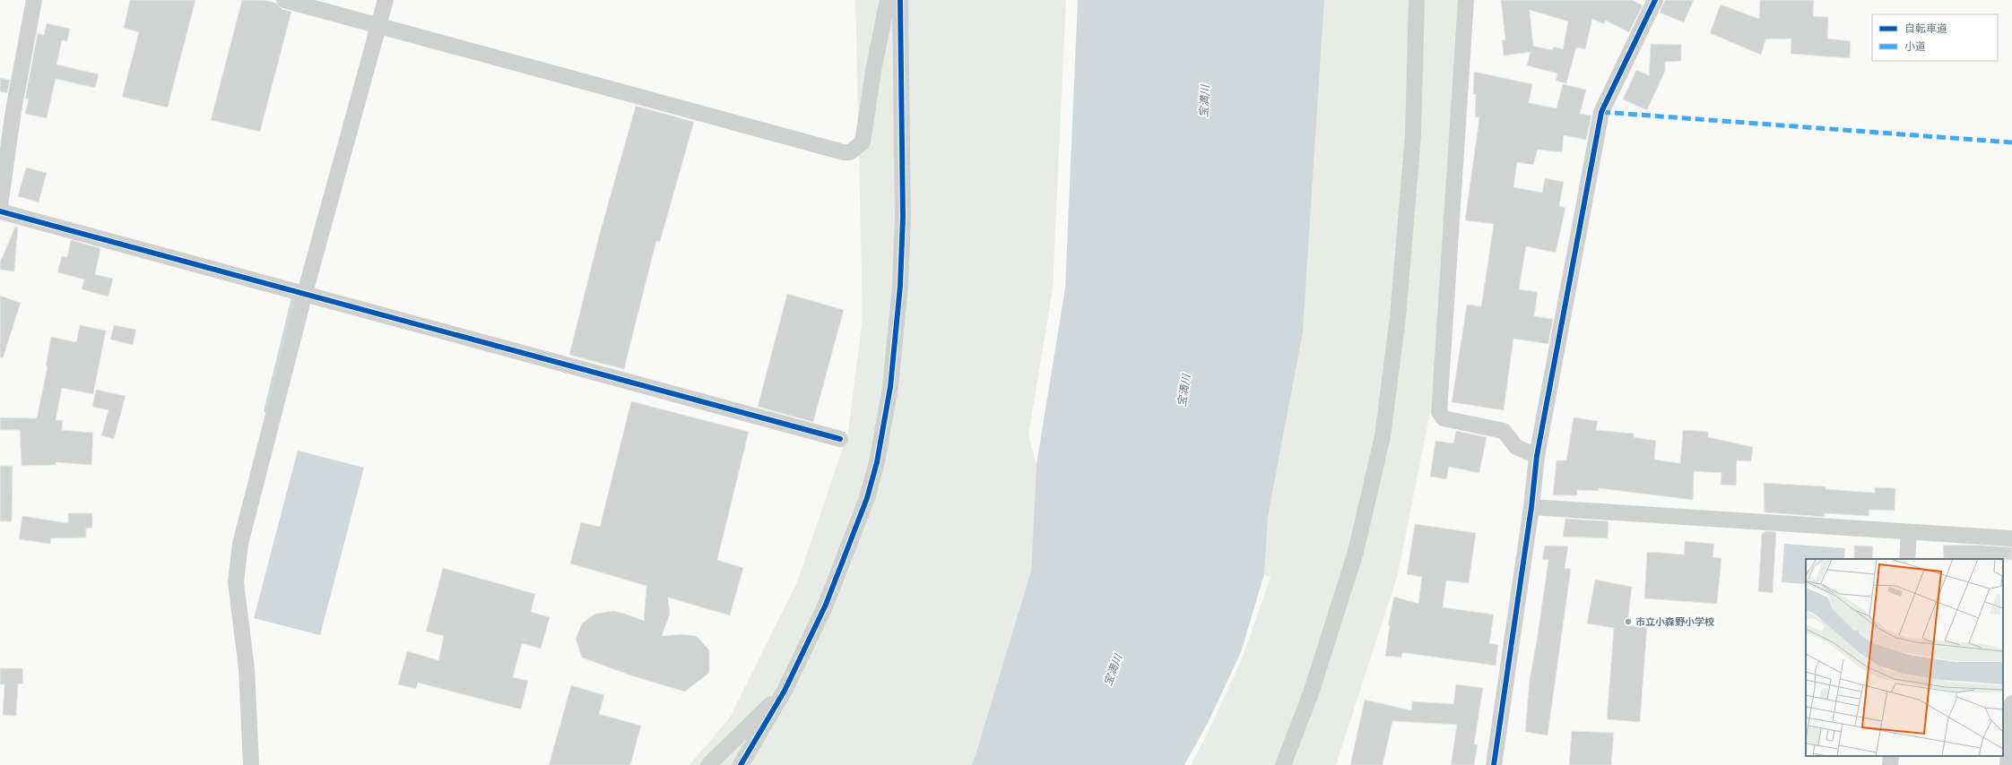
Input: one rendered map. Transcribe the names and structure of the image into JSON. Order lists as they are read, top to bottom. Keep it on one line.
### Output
{"water":["宝満川"],"places":["市立小森野小学校"],"legend":["自転車道","小道"]}
